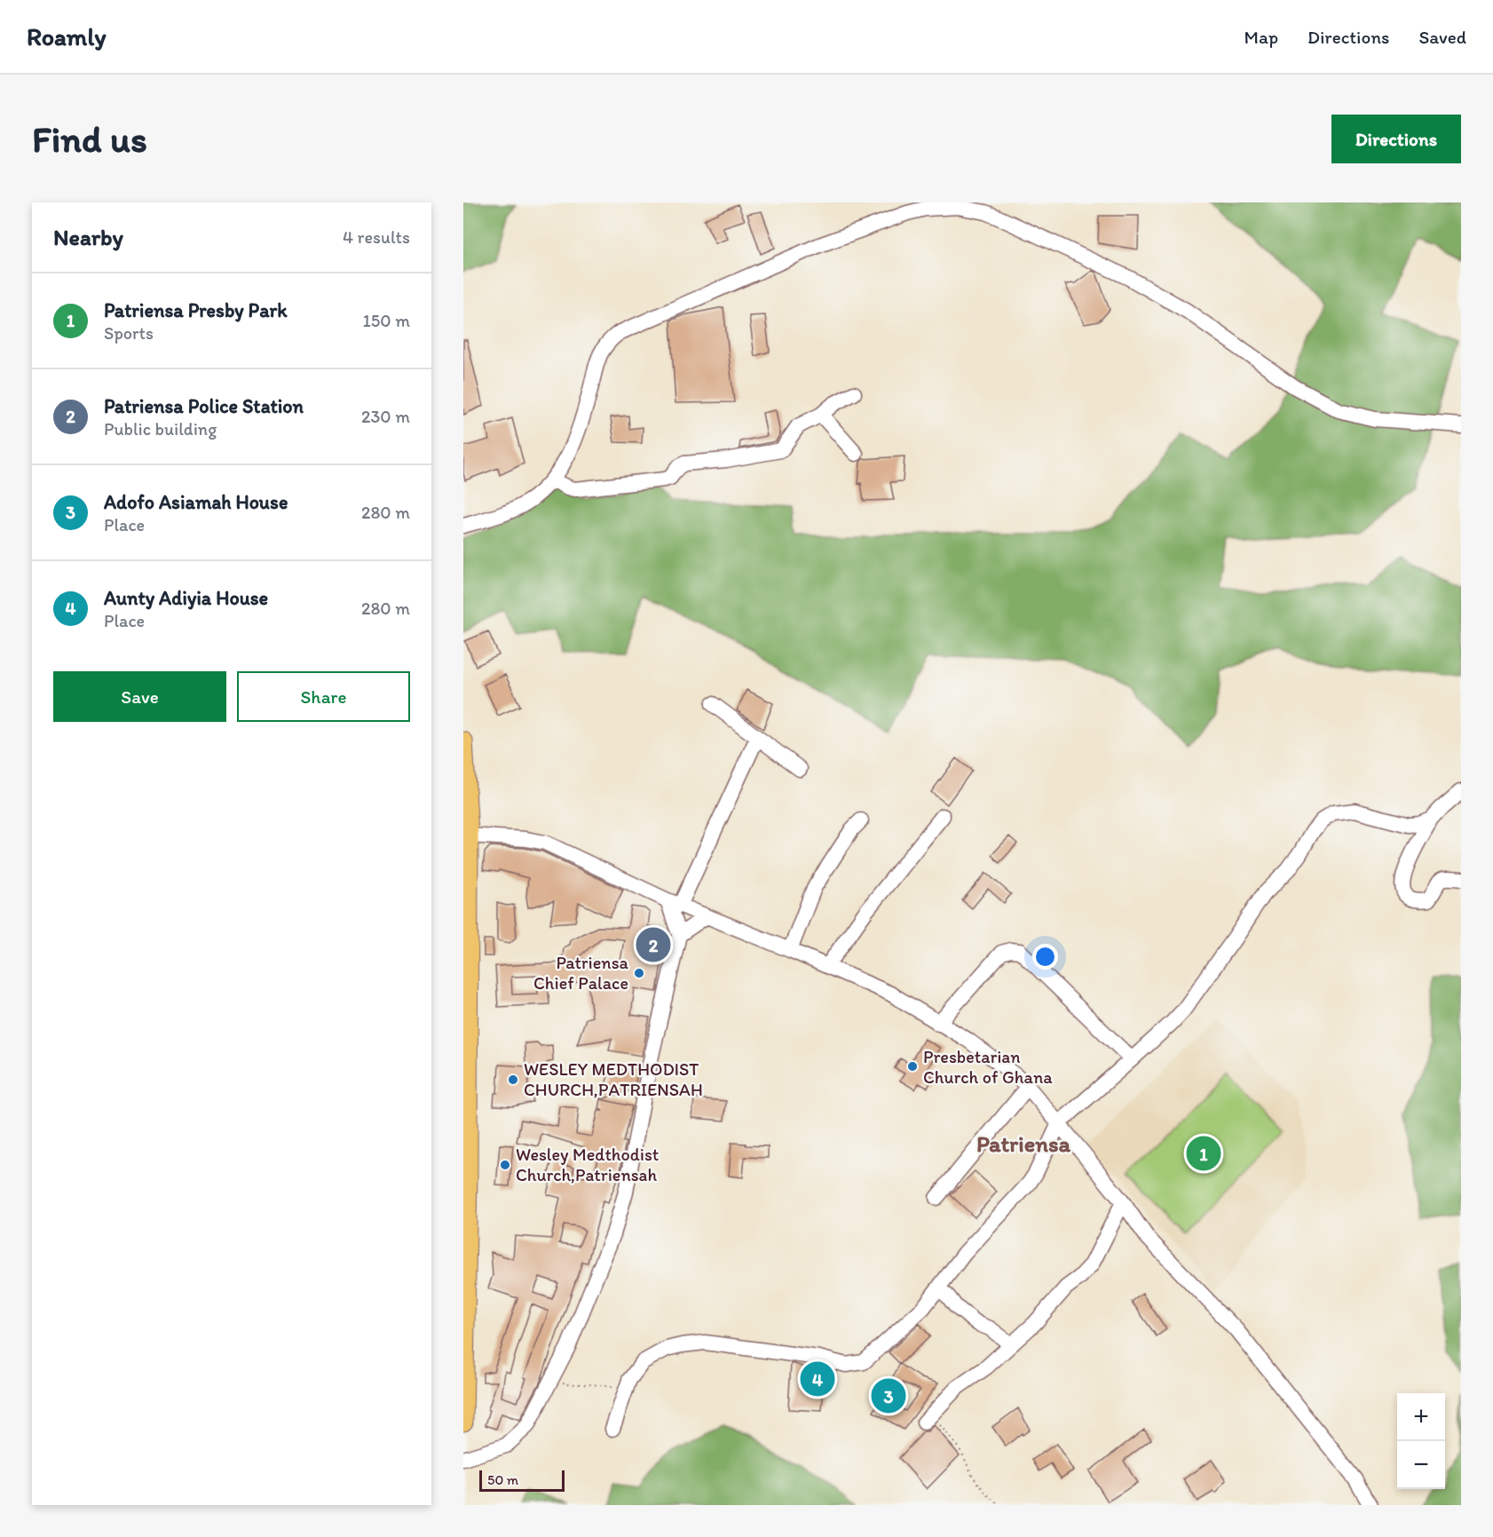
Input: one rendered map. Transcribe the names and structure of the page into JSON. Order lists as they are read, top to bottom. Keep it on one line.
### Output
{"districts":["Patriensa"],"places":["Patriensa Chief Palace","Presbetarian Church of Ghana","WESLEY MEDTHODIST CHURCH,PATRIENSAH","Wesley Medthodist Church,Patriensah"],"scale_bar":"50 m","page":{"header":"Roamly","nav":["Map","Directions","Saved"],"buttons":["Directions",["Save","Share"]],"title":"Find us","heading":["Nearby","4 results"],"list":[{"mark":"1","name":"Patriensa Presby Park","note":"Sports","value":"150 m"},{"mark":"2","name":"Patriensa Police Station","note":"Public building","value":"230 m"},{"mark":"3","name":"Adofo Asiamah House","note":"Place","value":"280 m"},{"mark":"4","name":"Aunty Adiyia House","note":"Place","value":"280 m"}],"pins":["2","1","4","3"],"map_buttons":["+","−"],"scale":"50 m"}}
